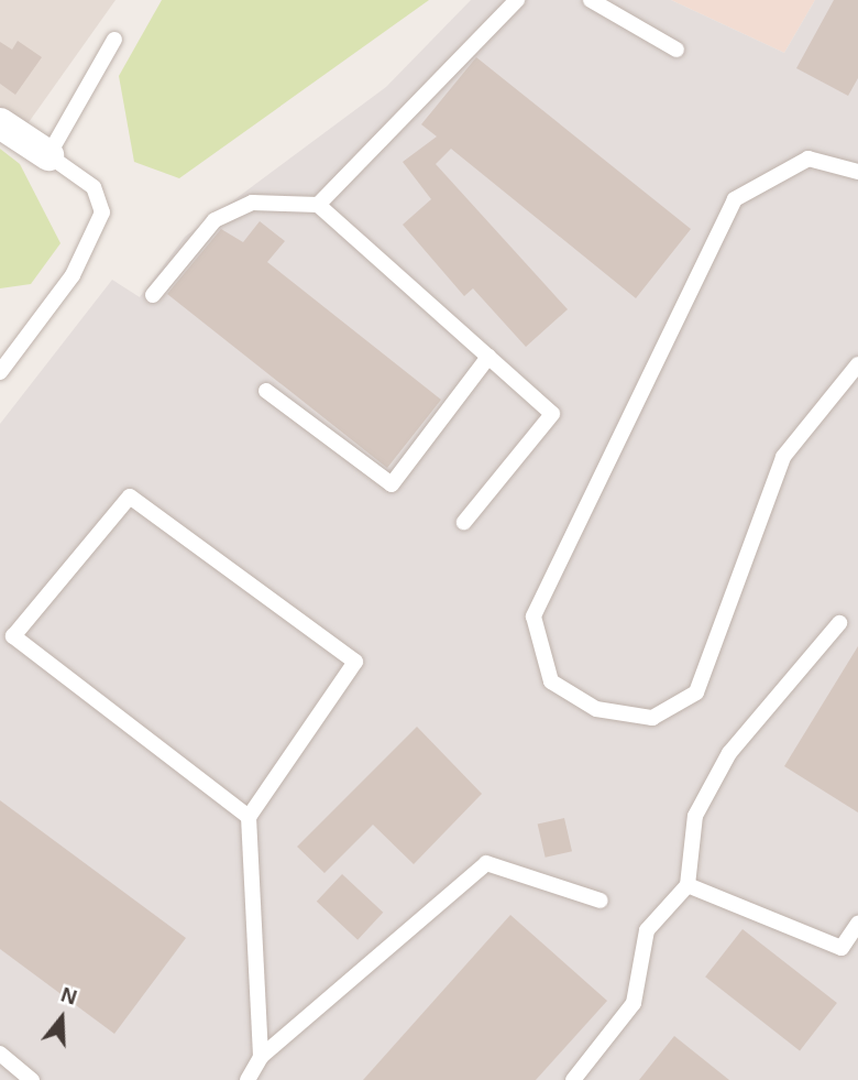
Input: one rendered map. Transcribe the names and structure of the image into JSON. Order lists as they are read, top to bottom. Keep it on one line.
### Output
{"north":"top"}
